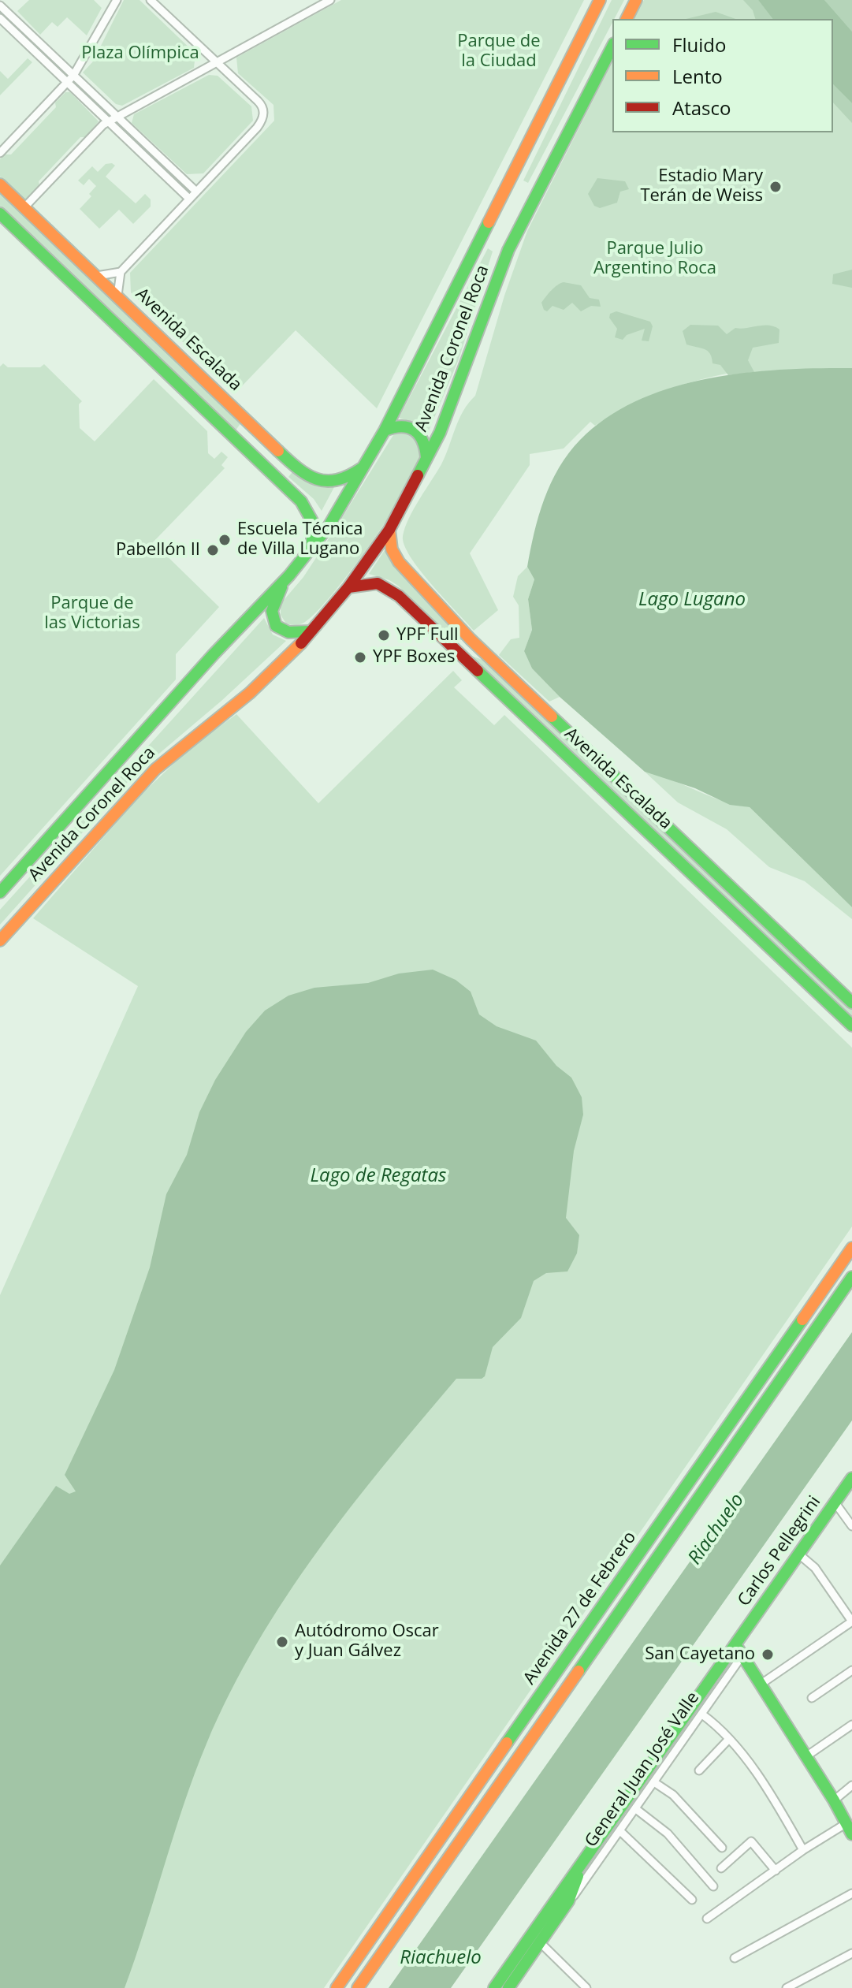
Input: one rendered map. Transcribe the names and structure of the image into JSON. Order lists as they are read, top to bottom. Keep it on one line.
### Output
{"streets":{"main road":["Avenida Escalada","Avenida Coronel Roca","Carlos Pellegrini","Avenida 27 de Febrero","General Juan José Valle"]},"crossings":[["Avenida Escalada","Avenida Coronel Roca"],["Carlos Pellegrini","General Juan José Valle"]],"water":["Lago Lugano","Lago de Regatas","Riachuelo"],"parks":["Parque de la Ciudad","Plaza Olímpica","Parque Julio Argentino Roca","Parque de las Victorias"],"places":["Estadio Mary Terán de Weiss","Escuela Técnica de Villa Lugano","Pabellón II","YPF Full","YPF Boxes","Autódromo Oscar y Juan Gálvez","San Cayetano"],"legend":["Fluido","Lento","Atasco"]}
